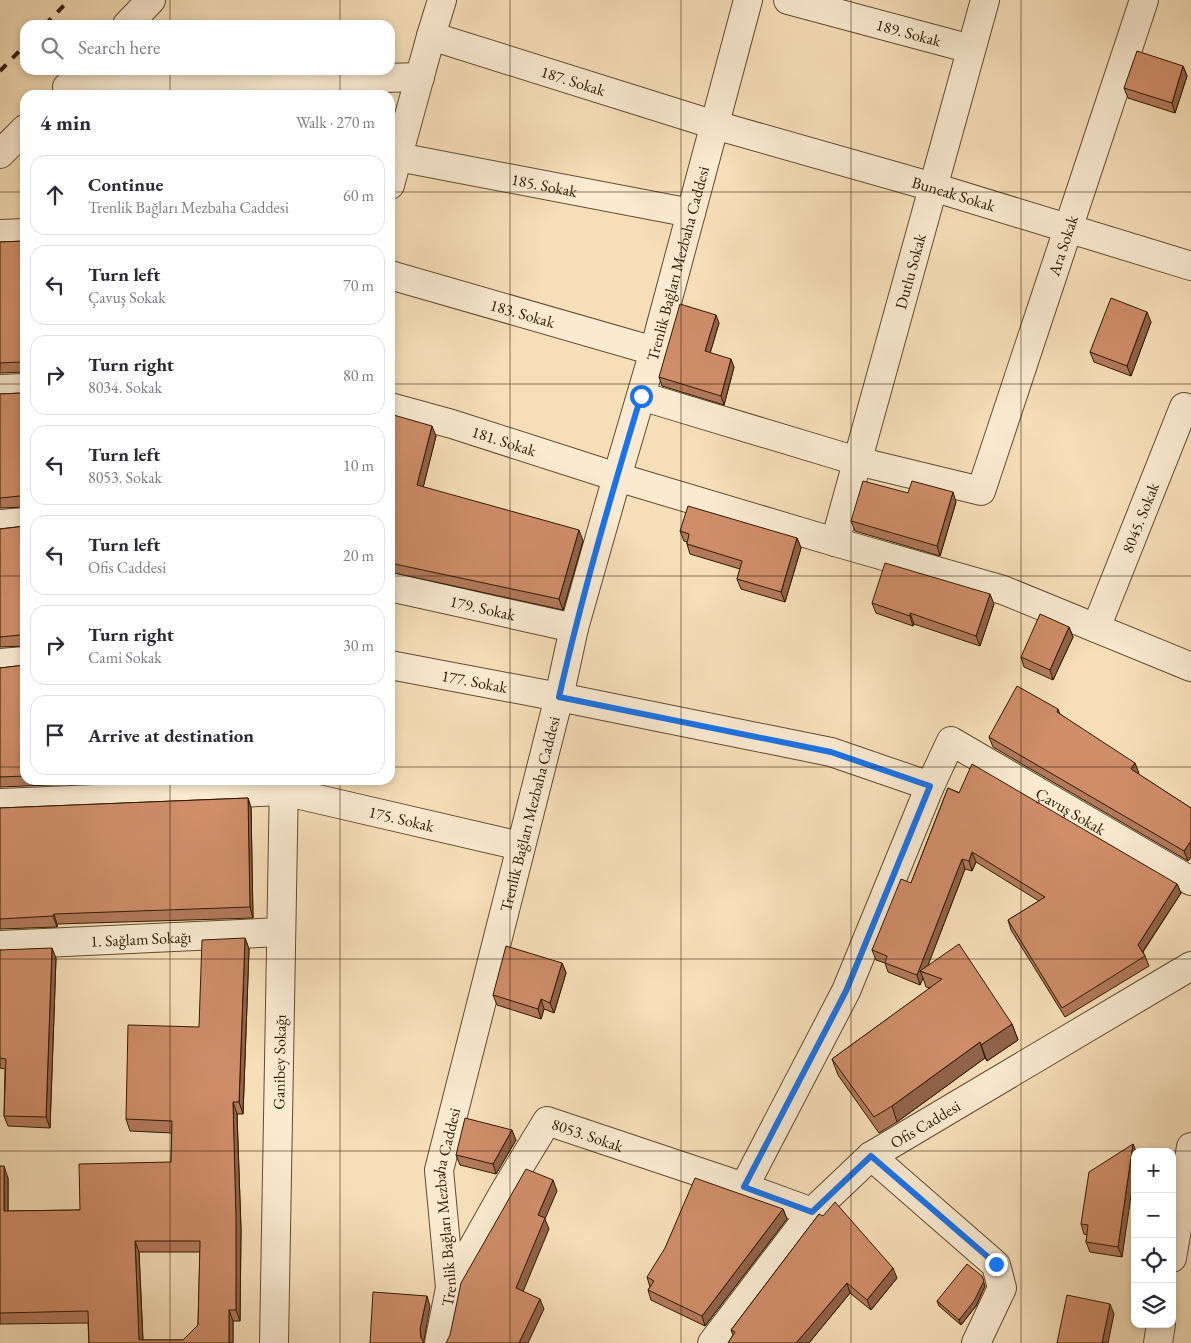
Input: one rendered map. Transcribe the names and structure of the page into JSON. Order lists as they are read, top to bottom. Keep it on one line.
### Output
{"streets":{"street":["189. Sokak","187. Sokak","185. Sokak","Buncak Sokak","Ara Sokak","Trenlik Bağları Mezbaha Caddesi","Dutlu Sokak","183. Sokak","181. Sokak","8045. Sokak","179. Sokak","177. Sokak","Çavuş Sokak","175. Sokak","1. Sağlam Sokağı","Ganibey Sokağı","Ofis Caddesi","8053. Sokak"]},"crossings":[["189. Sokak","Dutlu Sokak"],["187. Sokak","Buncak Sokak"],["187. Sokak","Trenlik Bağları Mezbaha Caddesi"],["185. Sokak","Trenlik Bağları Mezbaha Caddesi"],["Buncak Sokak","Ara Sokak"],["Buncak Sokak","Trenlik Bağları Mezbaha Caddesi"],["Buncak Sokak","Dutlu Sokak"],["Ara Sokak","Dutlu Sokak"],["Trenlik Bağları Mezbaha Caddesi","183. Sokak"],["Trenlik Bağları Mezbaha Caddesi","181. Sokak"],["Trenlik Bağları Mezbaha Caddesi","179. Sokak"],["Trenlik Bağları Mezbaha Caddesi","177. Sokak"],["Trenlik Bağları Mezbaha Caddesi","175. Sokak"],["Trenlik Bağları Mezbaha Caddesi","8053. Sokak"],["Dutlu Sokak","181. Sokak"],["181. Sokak","8045. Sokak"],["175. Sokak","Ganibey Sokağı"],["1. Sağlam Sokağı","Ganibey Sokağı"],["Ofis Caddesi","8053. Sokak"]],"page":{"search":"Search here","heading":["4 min","Walk · 270 m"],"list":[["Continue","Trenlik Bağları Mezbaha Caddesi","60 m"],["Turn left","Çavuş Sokak","70 m"],["Turn right","8034. Sokak","80 m"],["Turn left","8053. Sokak","10 m"],["Turn left","Ofis Caddesi","20 m"],["Turn right","Cami Sokak","30 m"],"Arrive at destination"],"map_buttons":["+","−"]}}
